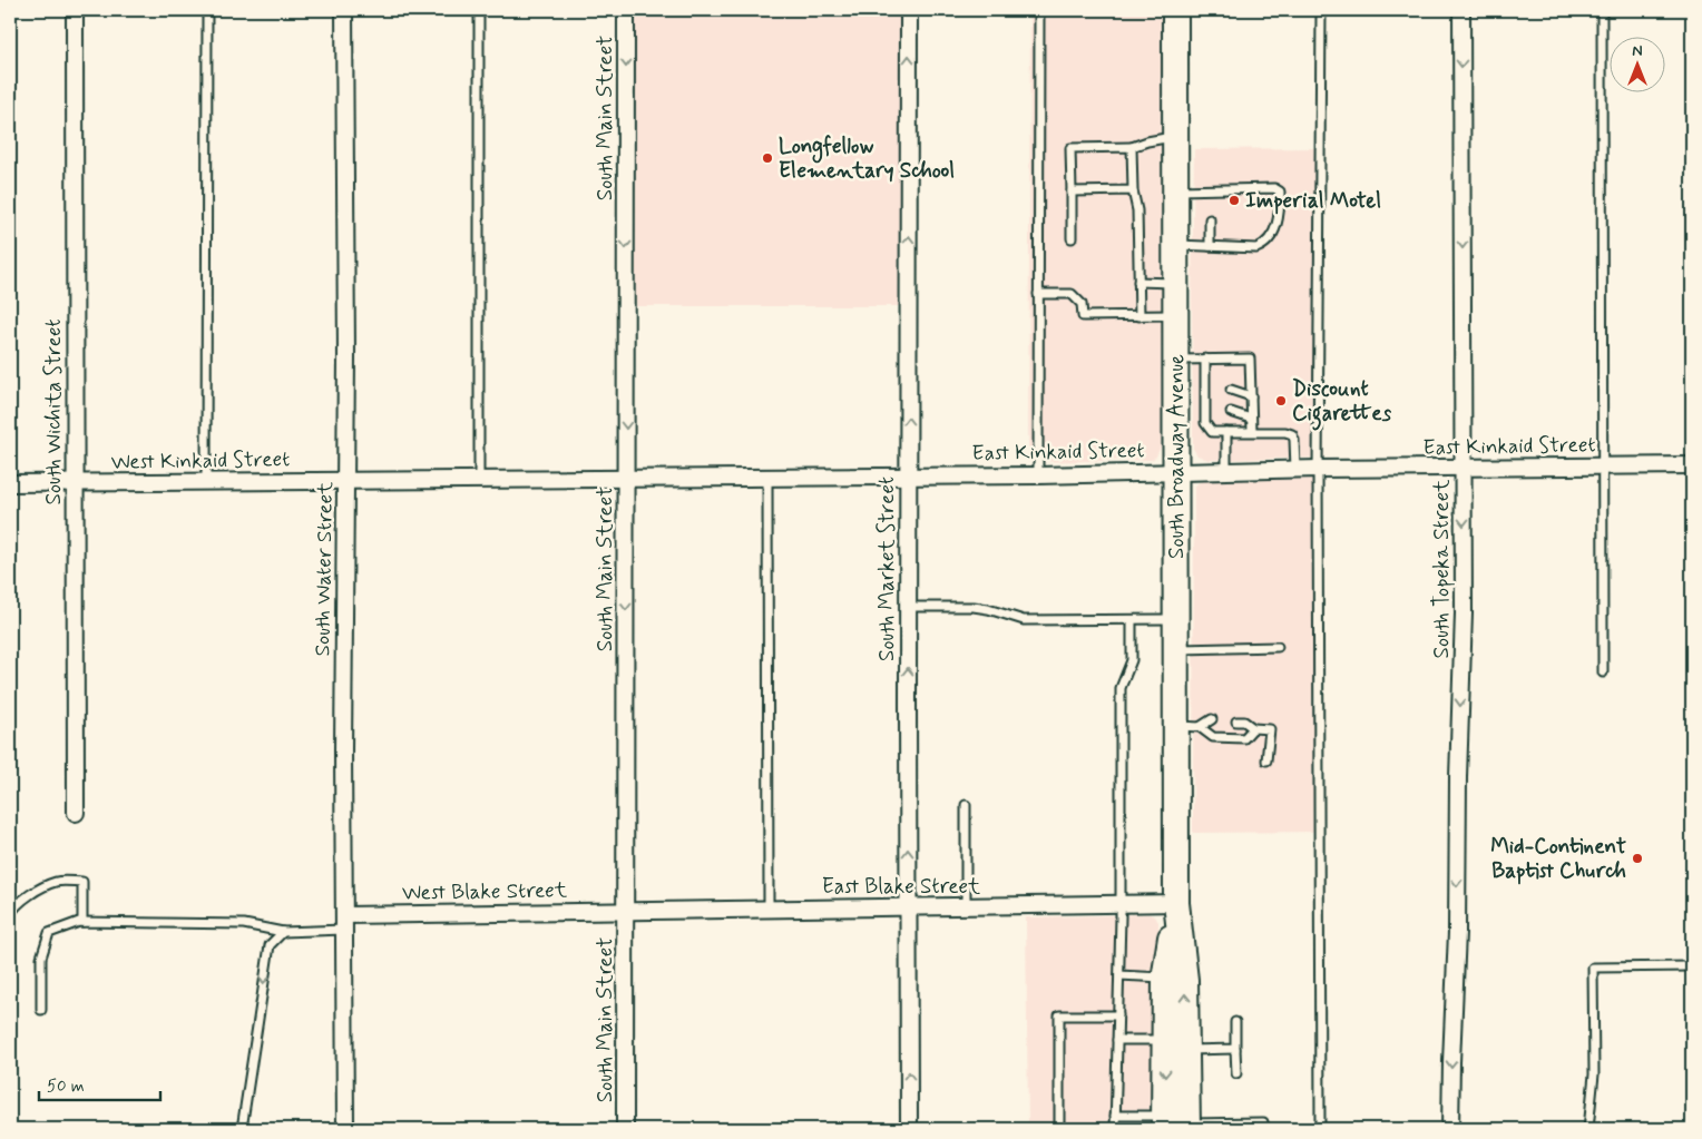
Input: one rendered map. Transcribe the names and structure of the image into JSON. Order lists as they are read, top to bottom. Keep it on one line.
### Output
{"streets":{"main road":["South Broadway Avenue"],"street":["South Main Street","South Wichita Street","East Kinkaid Street","West Kinkaid Street","South Water Street","South Market Street","South Topeka Street","East Blake Street","West Blake Street"]},"crossings":[["South Main Street","East Kinkaid Street"],["South Main Street","West Kinkaid Street"],["South Main Street","East Blake Street"],["South Main Street","West Blake Street"],["South Wichita Street","West Kinkaid Street"],["East Kinkaid Street","South Broadway Avenue"],["East Kinkaid Street","West Kinkaid Street"],["East Kinkaid Street","South Market Street"],["East Kinkaid Street","South Topeka Street"],["South Broadway Avenue","East Blake Street"],["West Kinkaid Street","South Water Street"],["South Water Street","West Blake Street"],["South Market Street","East Blake Street"],["East Blake Street","West Blake Street"]],"one_way":["South Main Street","South Market Street","South Topeka Street"],"places":["Longfellow Elementary School","Imperial Motel","Discount Cigarettes","Mid-Continent Baptist Church"],"scale_bar":"50 m","north":"top"}
